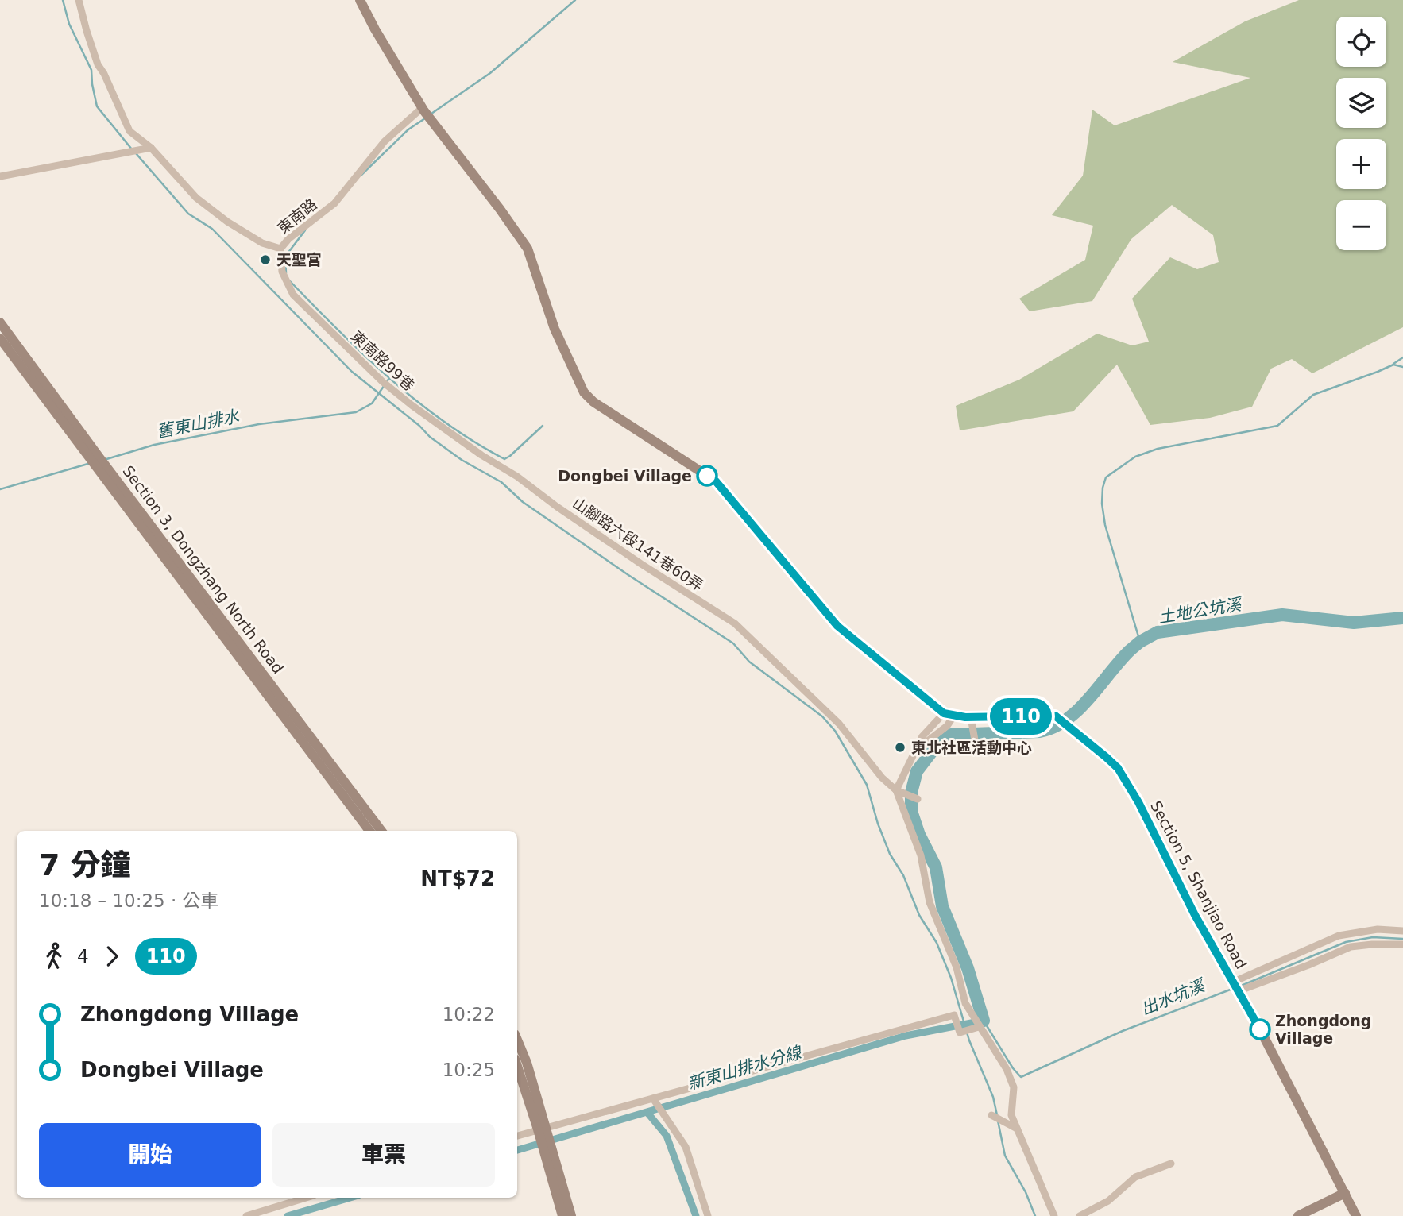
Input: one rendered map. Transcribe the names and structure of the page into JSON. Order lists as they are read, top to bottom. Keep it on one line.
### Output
{"streets":{"street":["東南路","東南路99巷","山腳路六段141巷60弄","Section 3, Dongzhang North Road","Section 5, Shanjiao Road"]},"crossings":[["東南路","東南路99巷"],["東南路99巷","山腳路六段141巷60弄"]],"water":["舊東山排水","土地公坑溪","出水坑溪","新東山排水分線"],"places":["天聖宮","Dongbei Village","東北社區活動中心","Zhongdong Village"],"lines":["bus line 110"],"page":{"on_map":"110","map_buttons":["+","−"],"heading":["7 分鐘","10:18 – 10:25 · 公車","NT$72"],"legs":["4","110"],"list":[{"name":"Zhongdong Village","value":"10:22"},{"name":"Dongbei Village","value":"10:25"}],"buttons":["開始","車票"]}}
